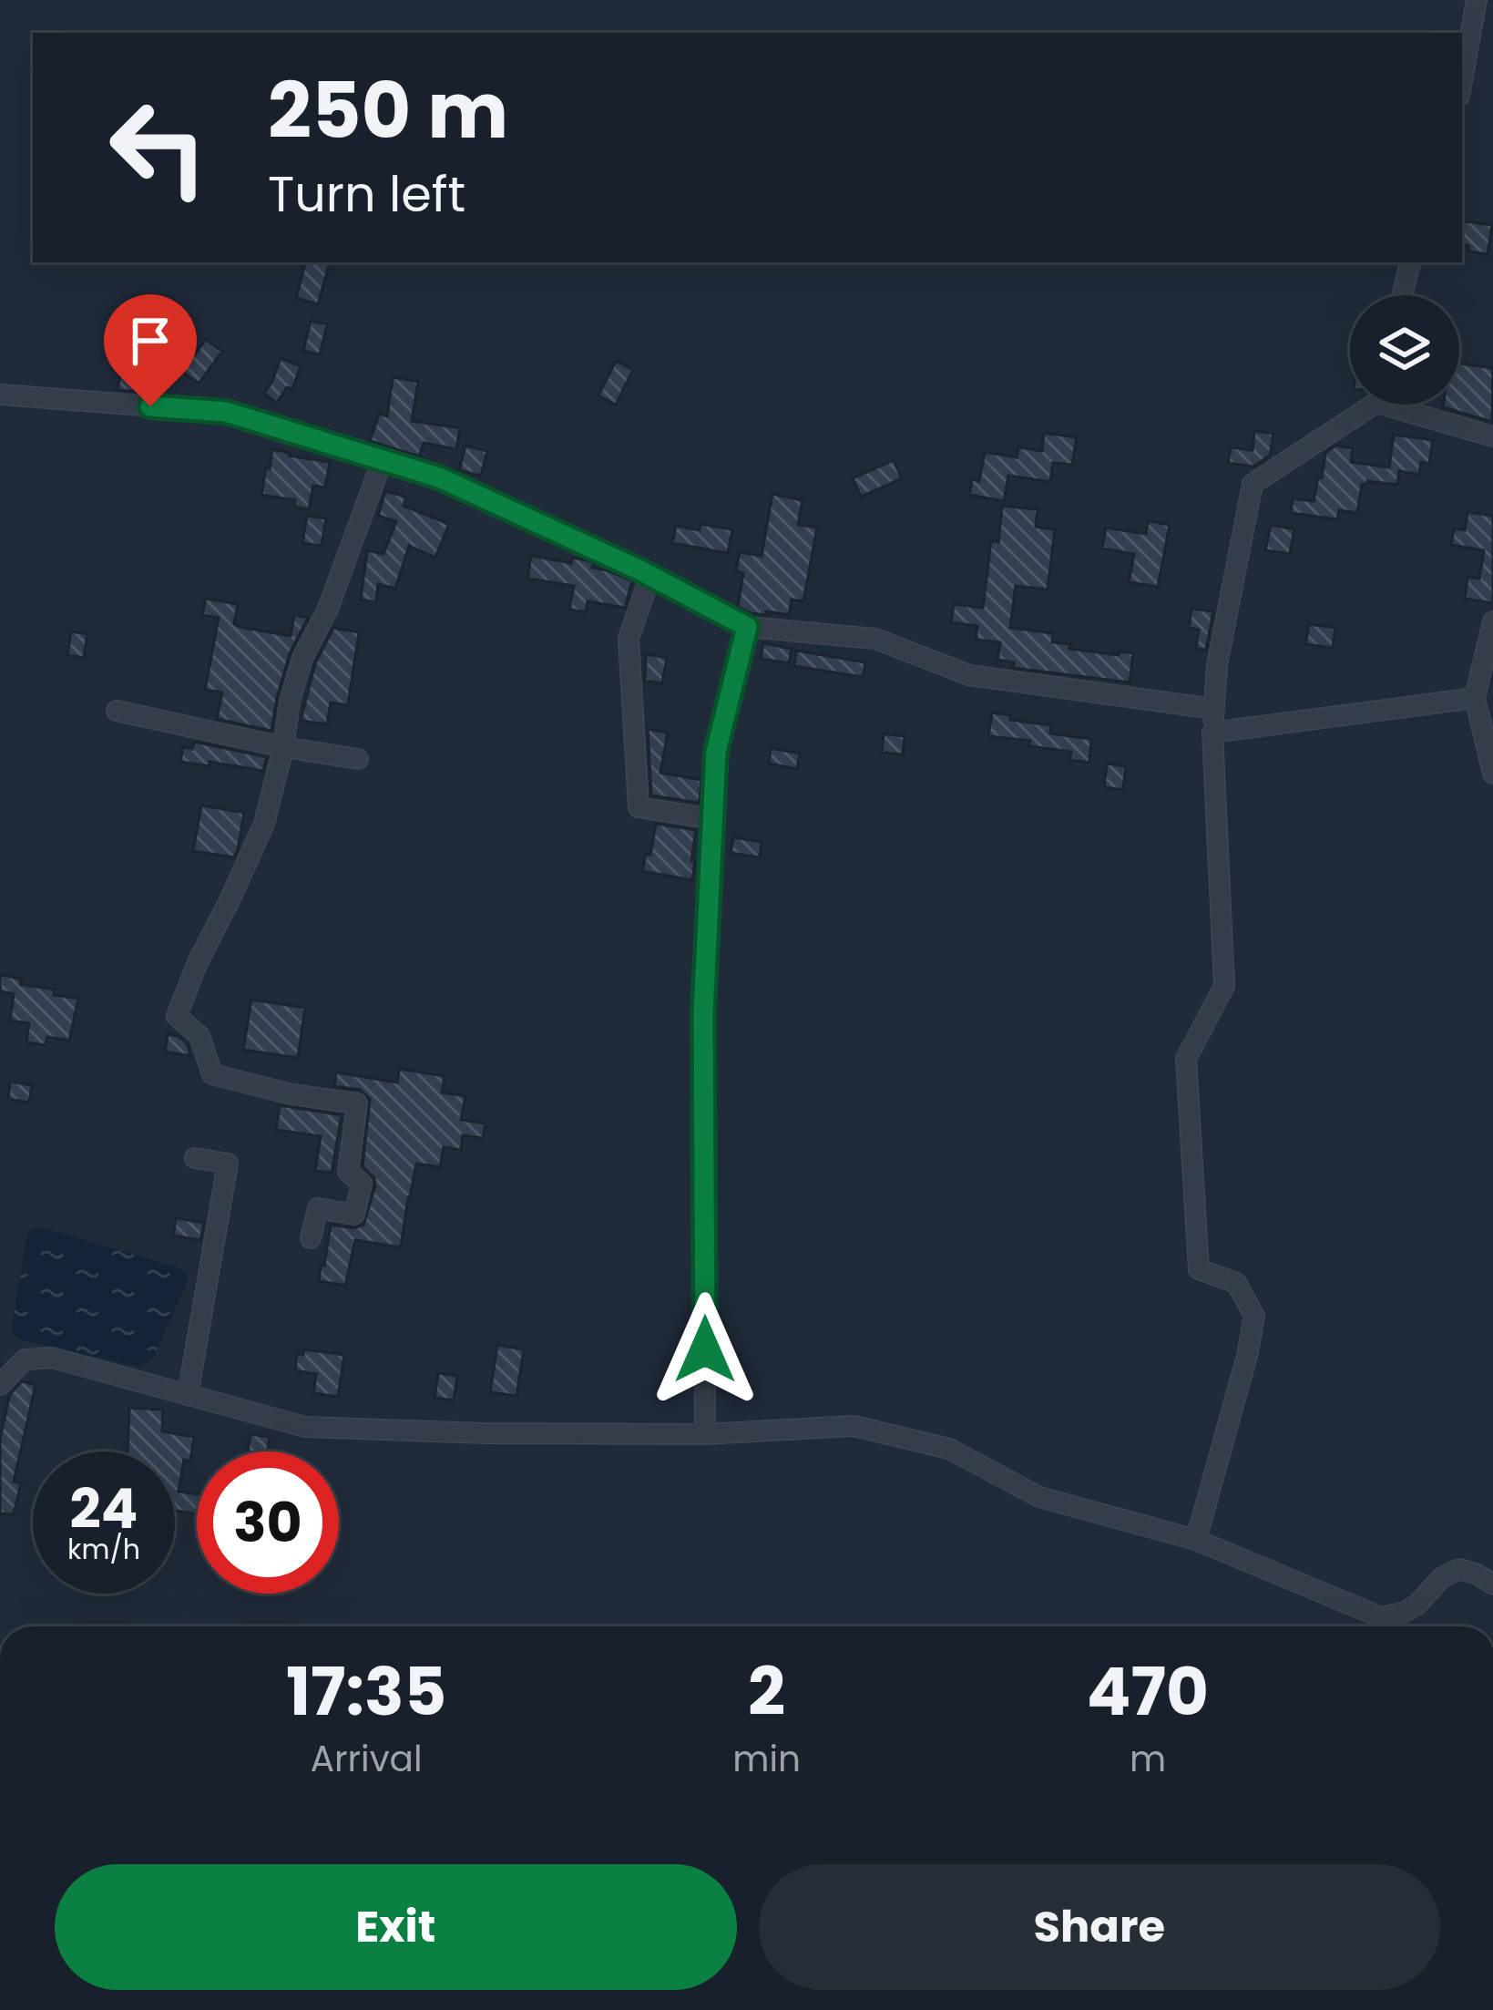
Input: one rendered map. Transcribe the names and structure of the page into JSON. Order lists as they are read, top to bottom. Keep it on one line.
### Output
{"page":{"turn":["250 m","Turn left"],"speed":"24 km/h","limit":"30","eta":["17:35","Arrival","2","min","470","m"],"buttons":["Exit","Share"]}}
